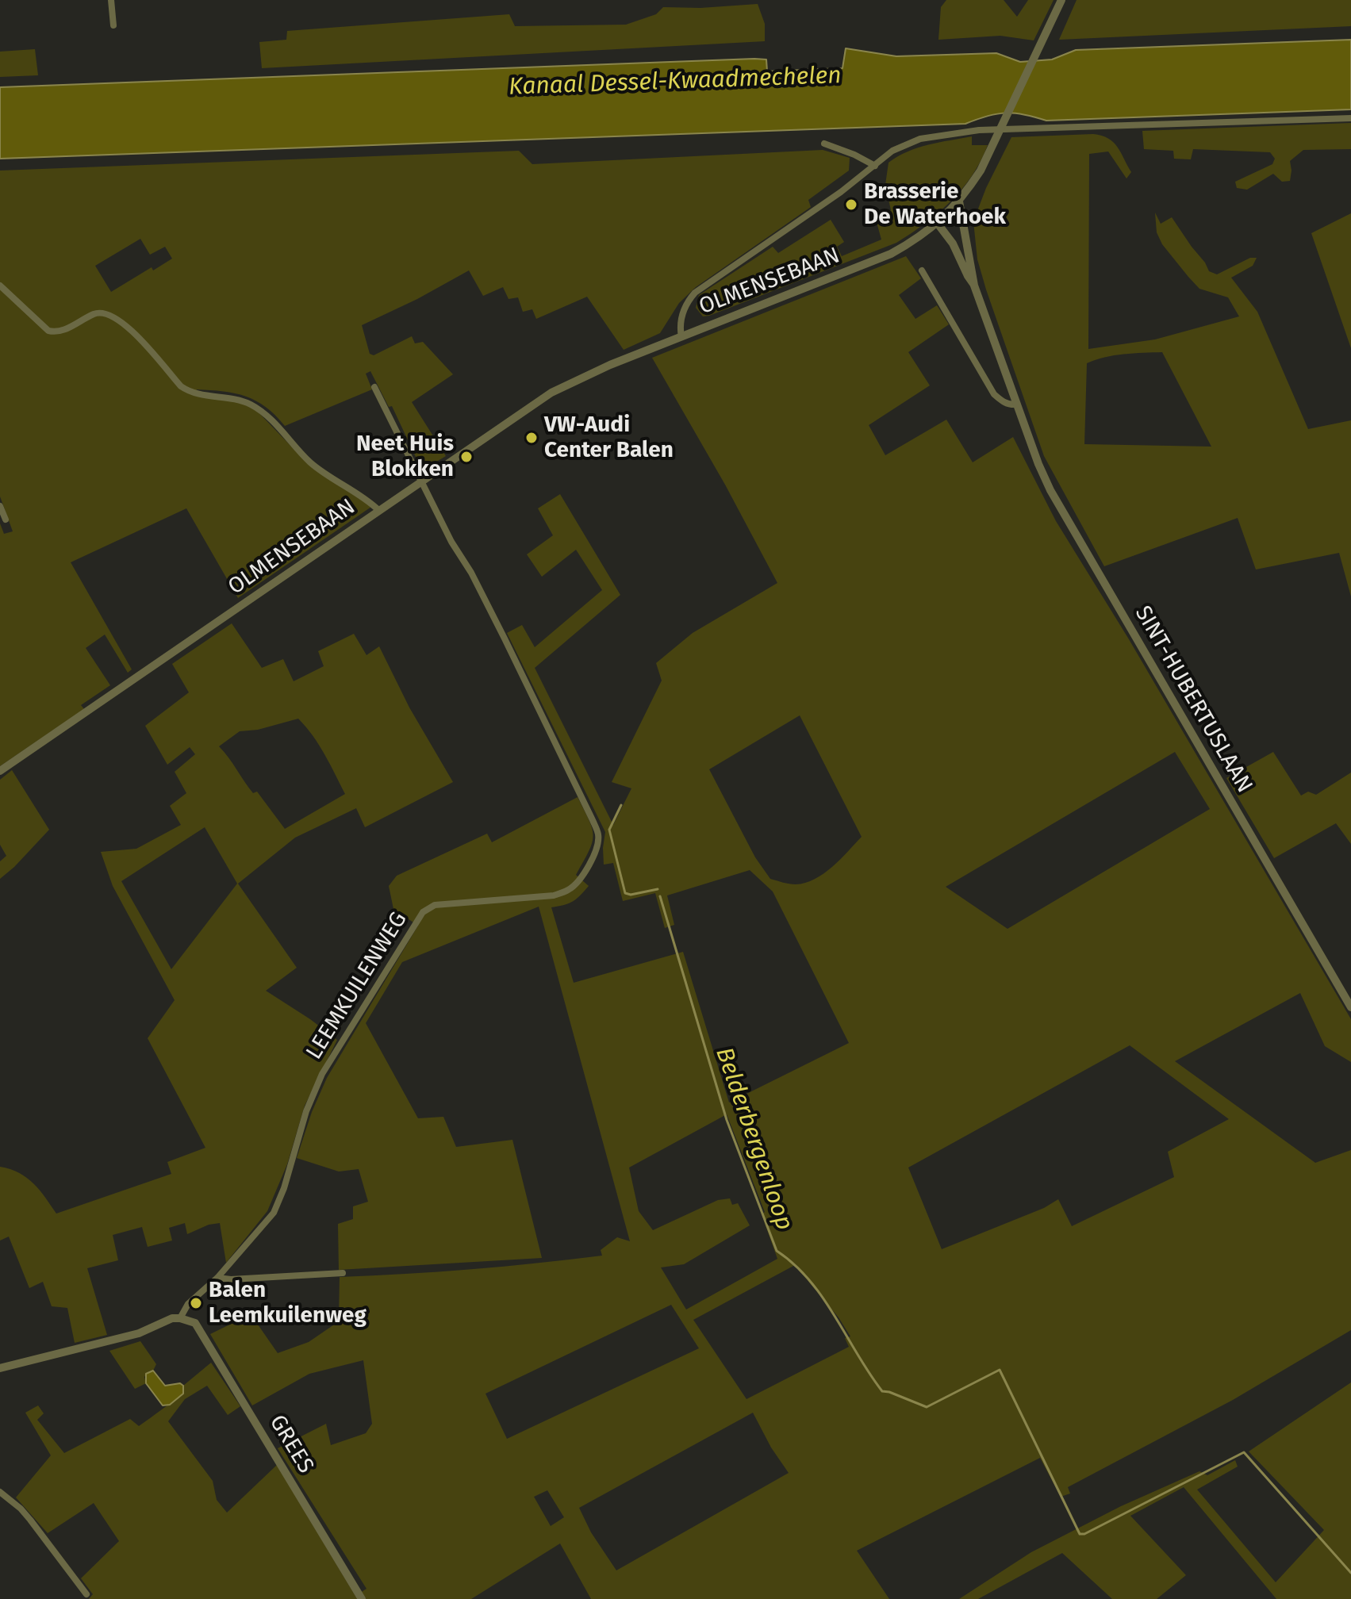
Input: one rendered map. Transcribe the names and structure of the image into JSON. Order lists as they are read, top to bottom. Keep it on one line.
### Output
{"streets":{"street":["OLMENSEBAAN","SINT-HUBERTUSLAAN","LEEMKUILENWEG","GREES"]},"crossings":[["OLMENSEBAAN","SINT-HUBERTUSLAAN"],["OLMENSEBAAN","LEEMKUILENWEG"],["LEEMKUILENWEG","GREES"]],"water":["Kanaal Dessel-Kwaadmechelen","Belderbergenloop"],"places":["Brasserie De Waterhoek","VW-Audi Center Balen","Neet Huis Blokken","Balen Leemkuilenweg"]}
